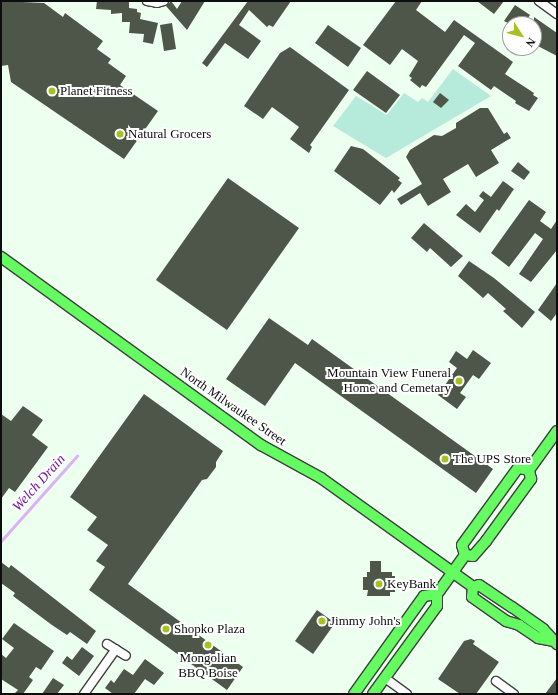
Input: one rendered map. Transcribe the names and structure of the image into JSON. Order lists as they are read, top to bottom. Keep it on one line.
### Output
{"streets":{"main road":["North Milwaukee Street"]},"water":["Welch Drain"],"places":["Planet Fitness","Natural Grocers","Mountain View Funeral Home and Cemetary","The UPS Store","KeyBank","Jimmy John's","Shopko Plaza","Mongolian BBQ Boise"],"north":"bottom right"}
